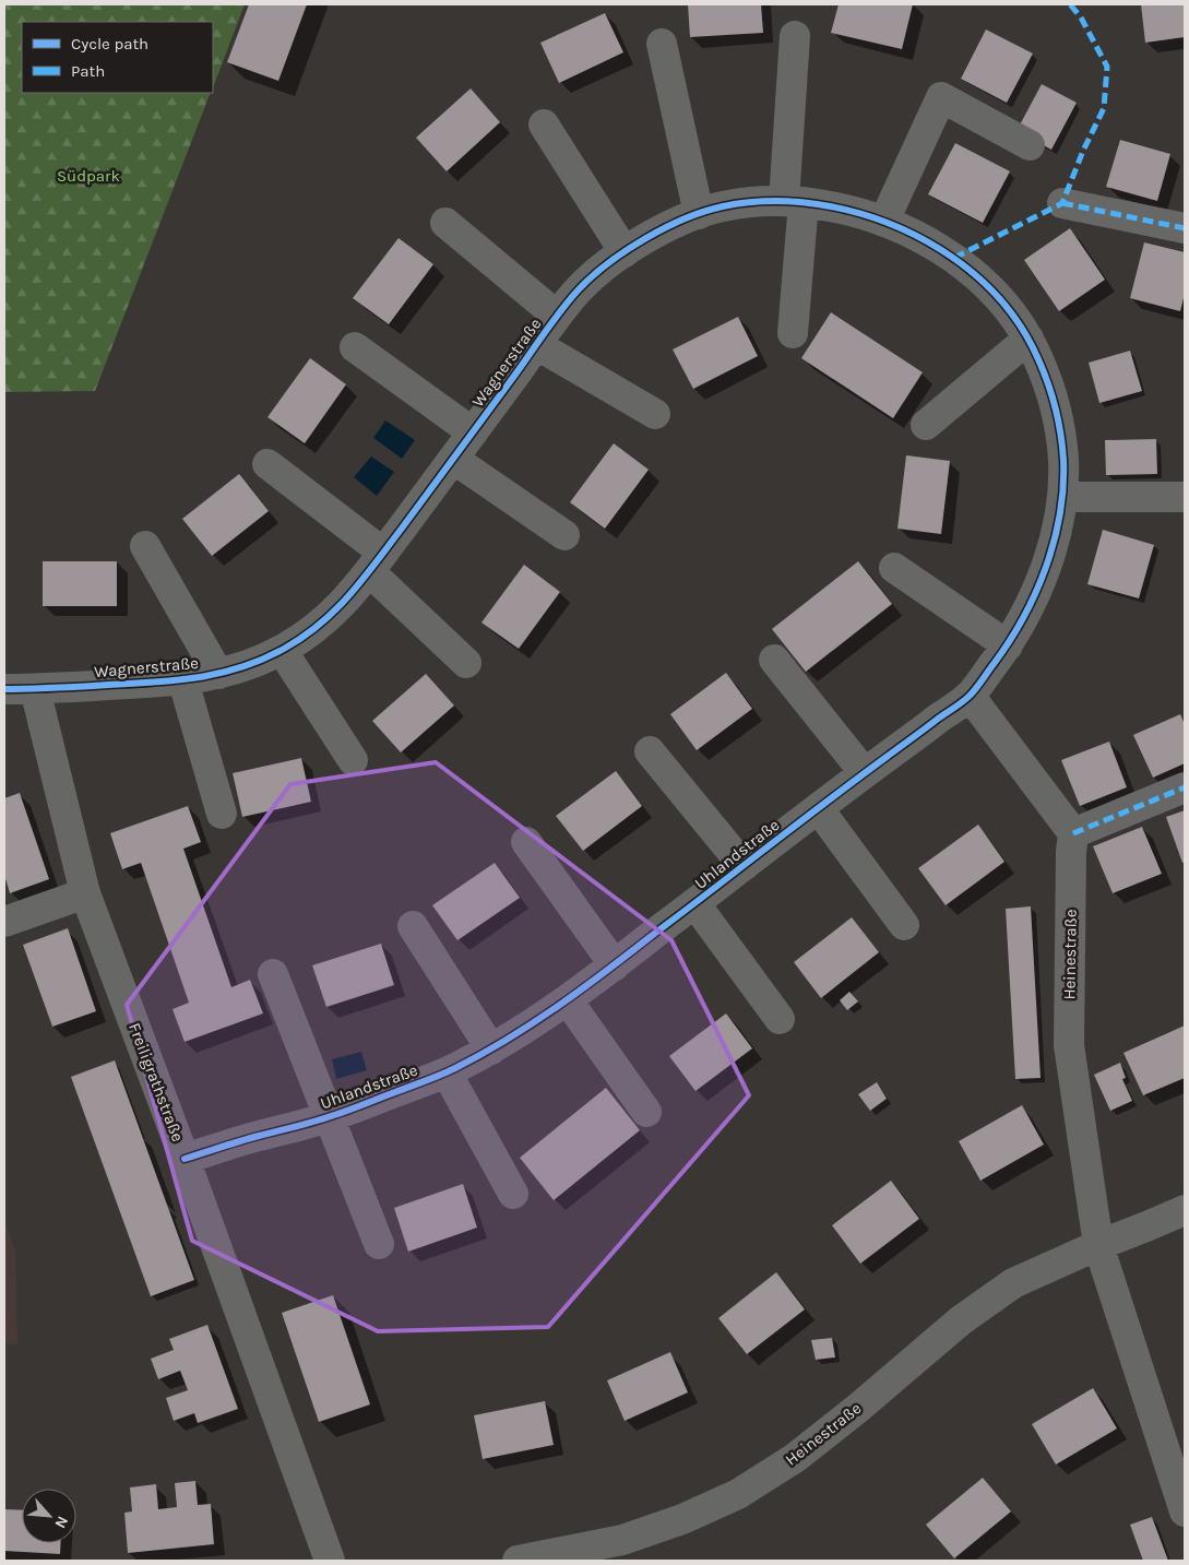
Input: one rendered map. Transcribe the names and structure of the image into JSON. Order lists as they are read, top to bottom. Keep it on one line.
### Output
{"streets":{"street":["Wagnerstraße","Uhlandstraße","Heinestraße","Freiligrathstraße"]},"crossings":[["Wagnerstraße","Uhlandstraße"],["Wagnerstraße","Freiligrathstraße"],["Uhlandstraße","Freiligrathstraße"]],"parks":["Südpark"],"legend":["Cycle path","Path"],"north":"bottom right"}
